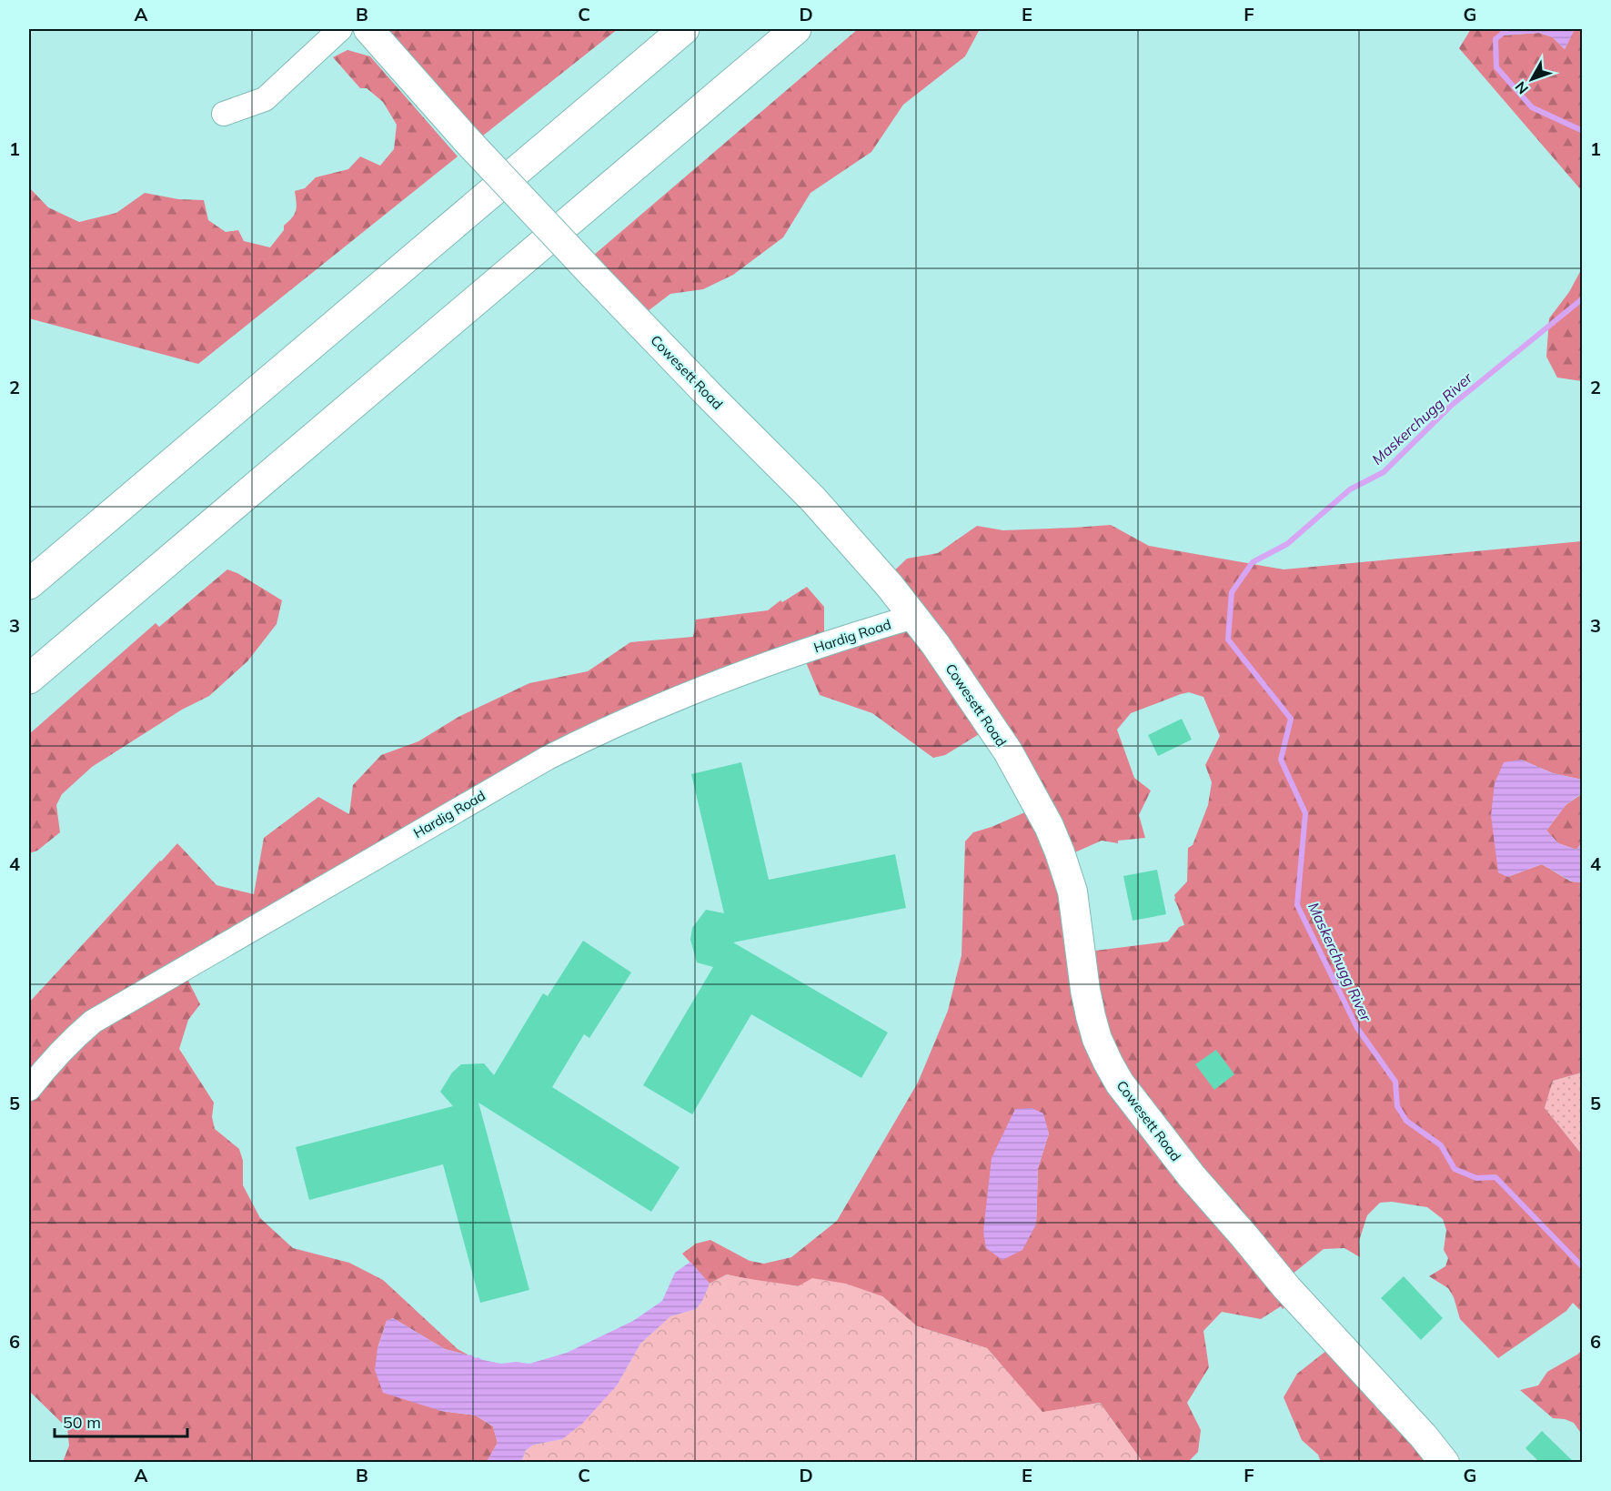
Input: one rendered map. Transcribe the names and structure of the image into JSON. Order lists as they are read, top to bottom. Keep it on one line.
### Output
{"streets":{"main road":["Cowesett Road"],"street":["Hardig Road"]},"crossings":[["Cowesett Road","Hardig Road"]],"water":["Maskerchugg River"],"scale_bar":"50 m","north":"bottom left","grid":{"columns":["A","B","C","D","E","F","G"],"rows":["1","2","3","4","5","6"]}}
